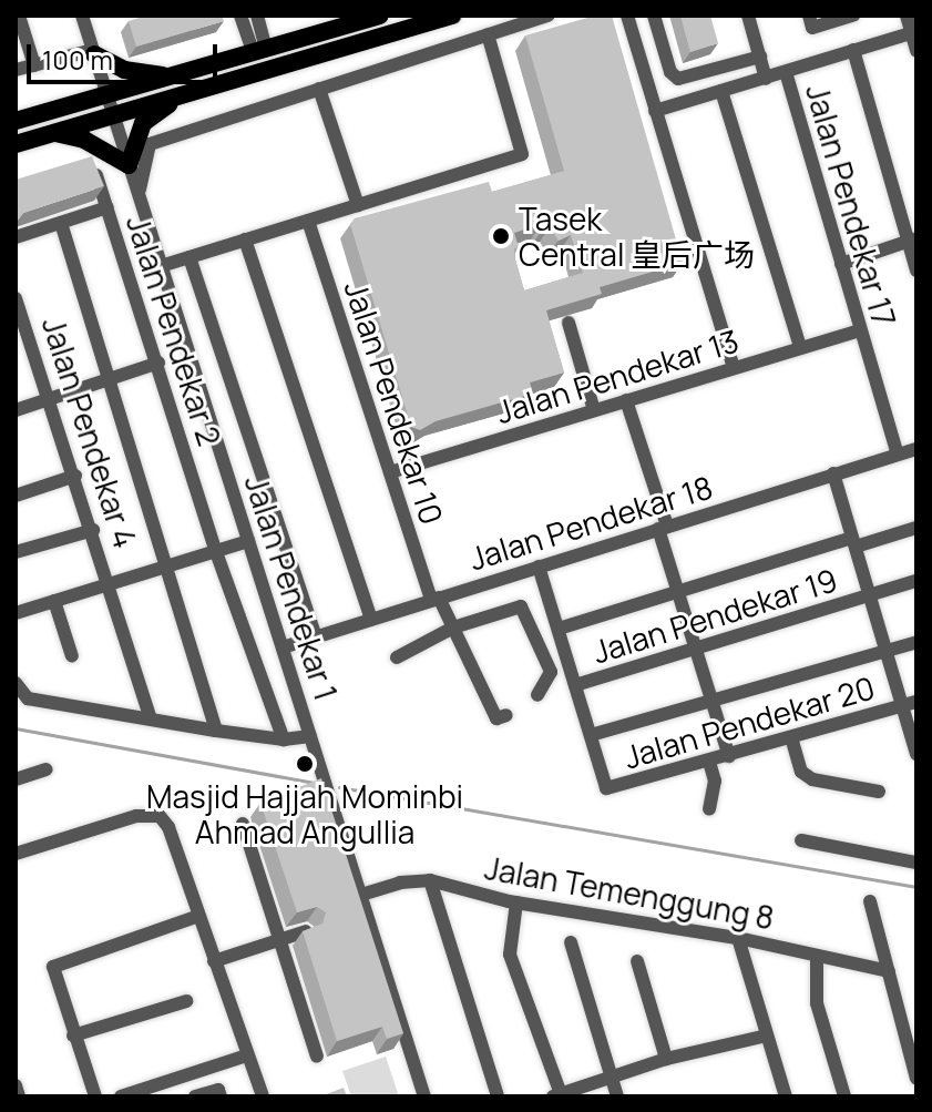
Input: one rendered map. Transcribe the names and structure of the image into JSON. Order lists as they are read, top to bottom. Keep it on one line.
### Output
{"streets":{"street":["Jalan Pendekar 17","Jalan Pendekar 2","Jalan Pendekar 13","Jalan Pendekar 10","Jalan Pendekar 4","Jalan Pendekar 18","Jalan Pendekar 1","Jalan Pendekar 19","Jalan Pendekar 20","Jalan Temenggung 8"]},"crossings":[["Jalan Pendekar 17","Jalan Pendekar 13"],["Jalan Pendekar 17","Jalan Pendekar 18"],["Jalan Pendekar 13","Jalan Pendekar 10"],["Jalan Pendekar 10","Jalan Pendekar 18"],["Jalan Pendekar 18","Jalan Pendekar 1"],["Jalan Pendekar 1","Jalan Temenggung 8"]],"places":["Tasek Central 皇后广场","Masjid Hajjah Mominbi Ahmad Angullia"],"scale_bar":"100 m"}
